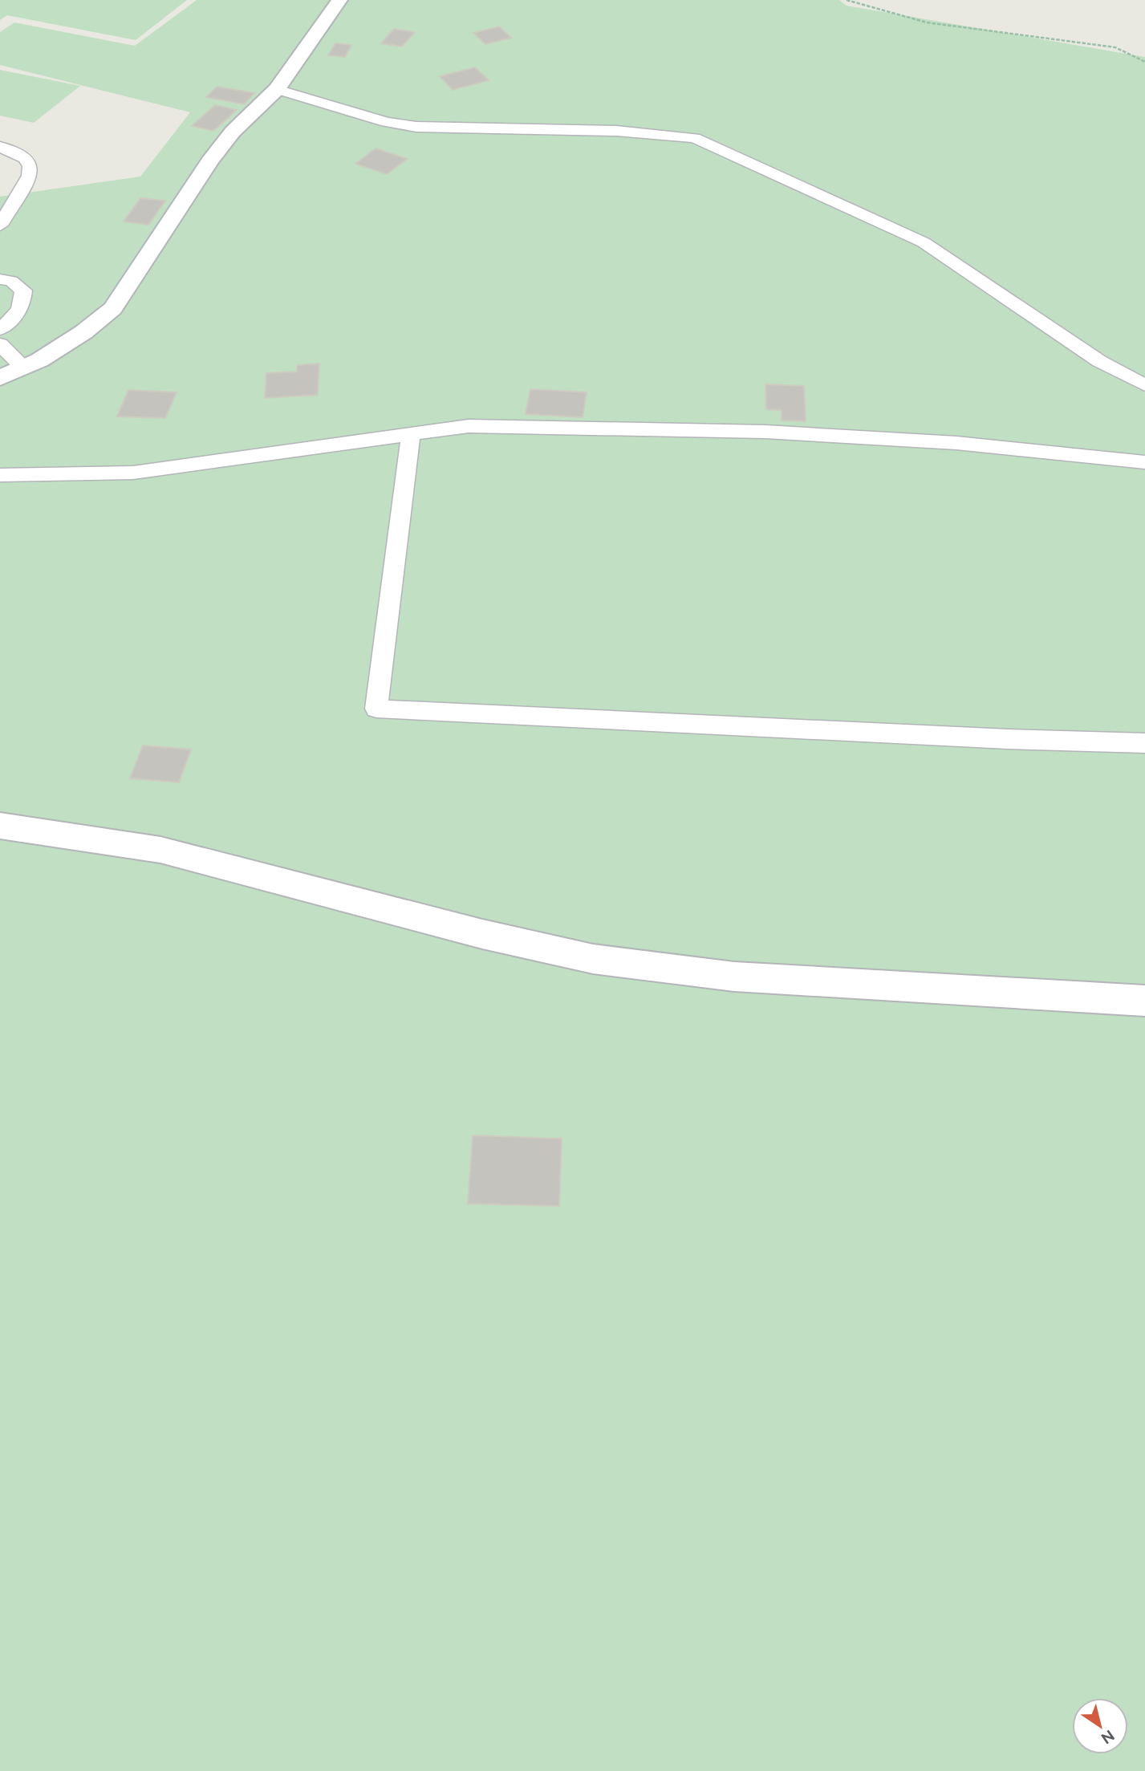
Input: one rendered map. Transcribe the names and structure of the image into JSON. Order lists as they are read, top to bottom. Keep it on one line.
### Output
{"north":"bottom right"}
